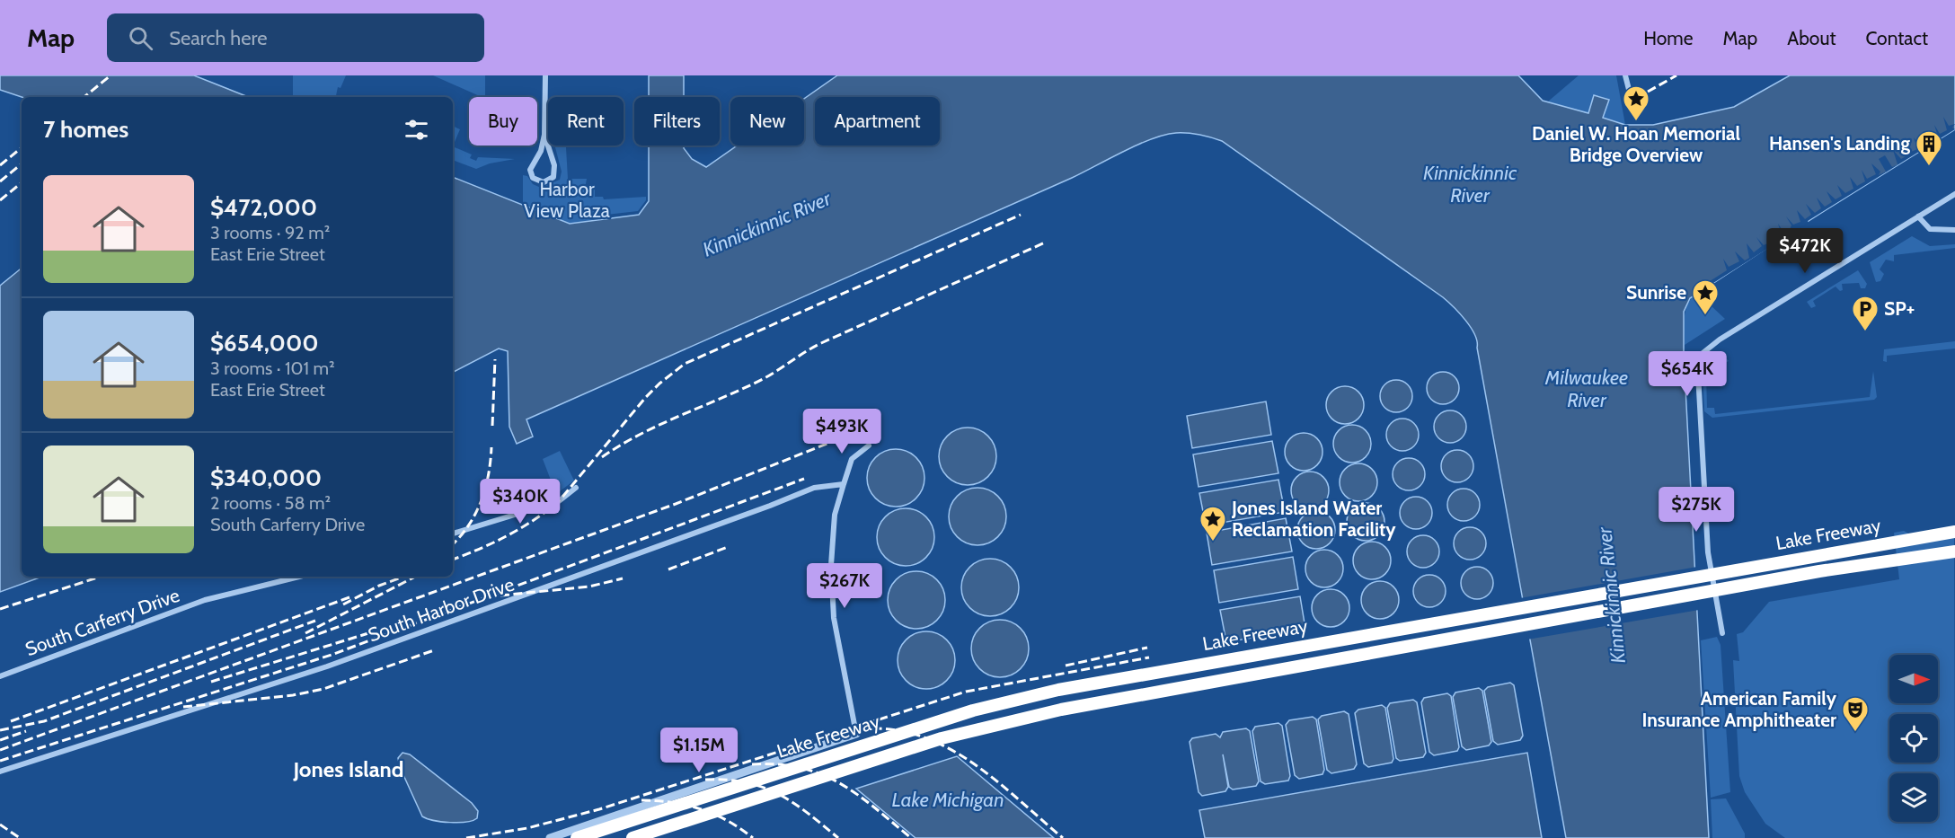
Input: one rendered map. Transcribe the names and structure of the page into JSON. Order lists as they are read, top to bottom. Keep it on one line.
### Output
{"streets":{"highway":["Lake Freeway"],"street":["South Harbor Drive","South Carferry Drive"]},"districts":["Jones Island"],"water":["Kinnickinnic River","Milwaukee River","Lake Michigan"],"parks":["Harbor View Plaza"],"places":{"place":["Daniel W. Hoan Memorial Bridge Overview","Sunrise","Jones Island Water Reclamation Facility"],"building":["Hansen's Landing"],"parking":["SP+"],"theatre":["American Family Insurance Amphitheater"]},"north":"right","page":{"header":"Map","search":"Search here","nav":["Home","Map","About","Contact"],"chip":["Buy","Rent","Filters","New","Apartment"],"heading":"7 homes","list":[{"name":"$472,000","note":"3 rooms · 92 m² · East Erie Street"},{"name":"$654,000","note":"3 rooms · 101 m² · East Erie Street"},{"name":"$340,000","note":"2 rooms · 58 m² · South Carferry Drive"}],"price":["$472K","$654K","$493K","$340K","$275K","$267K","$1.15M"]}}
